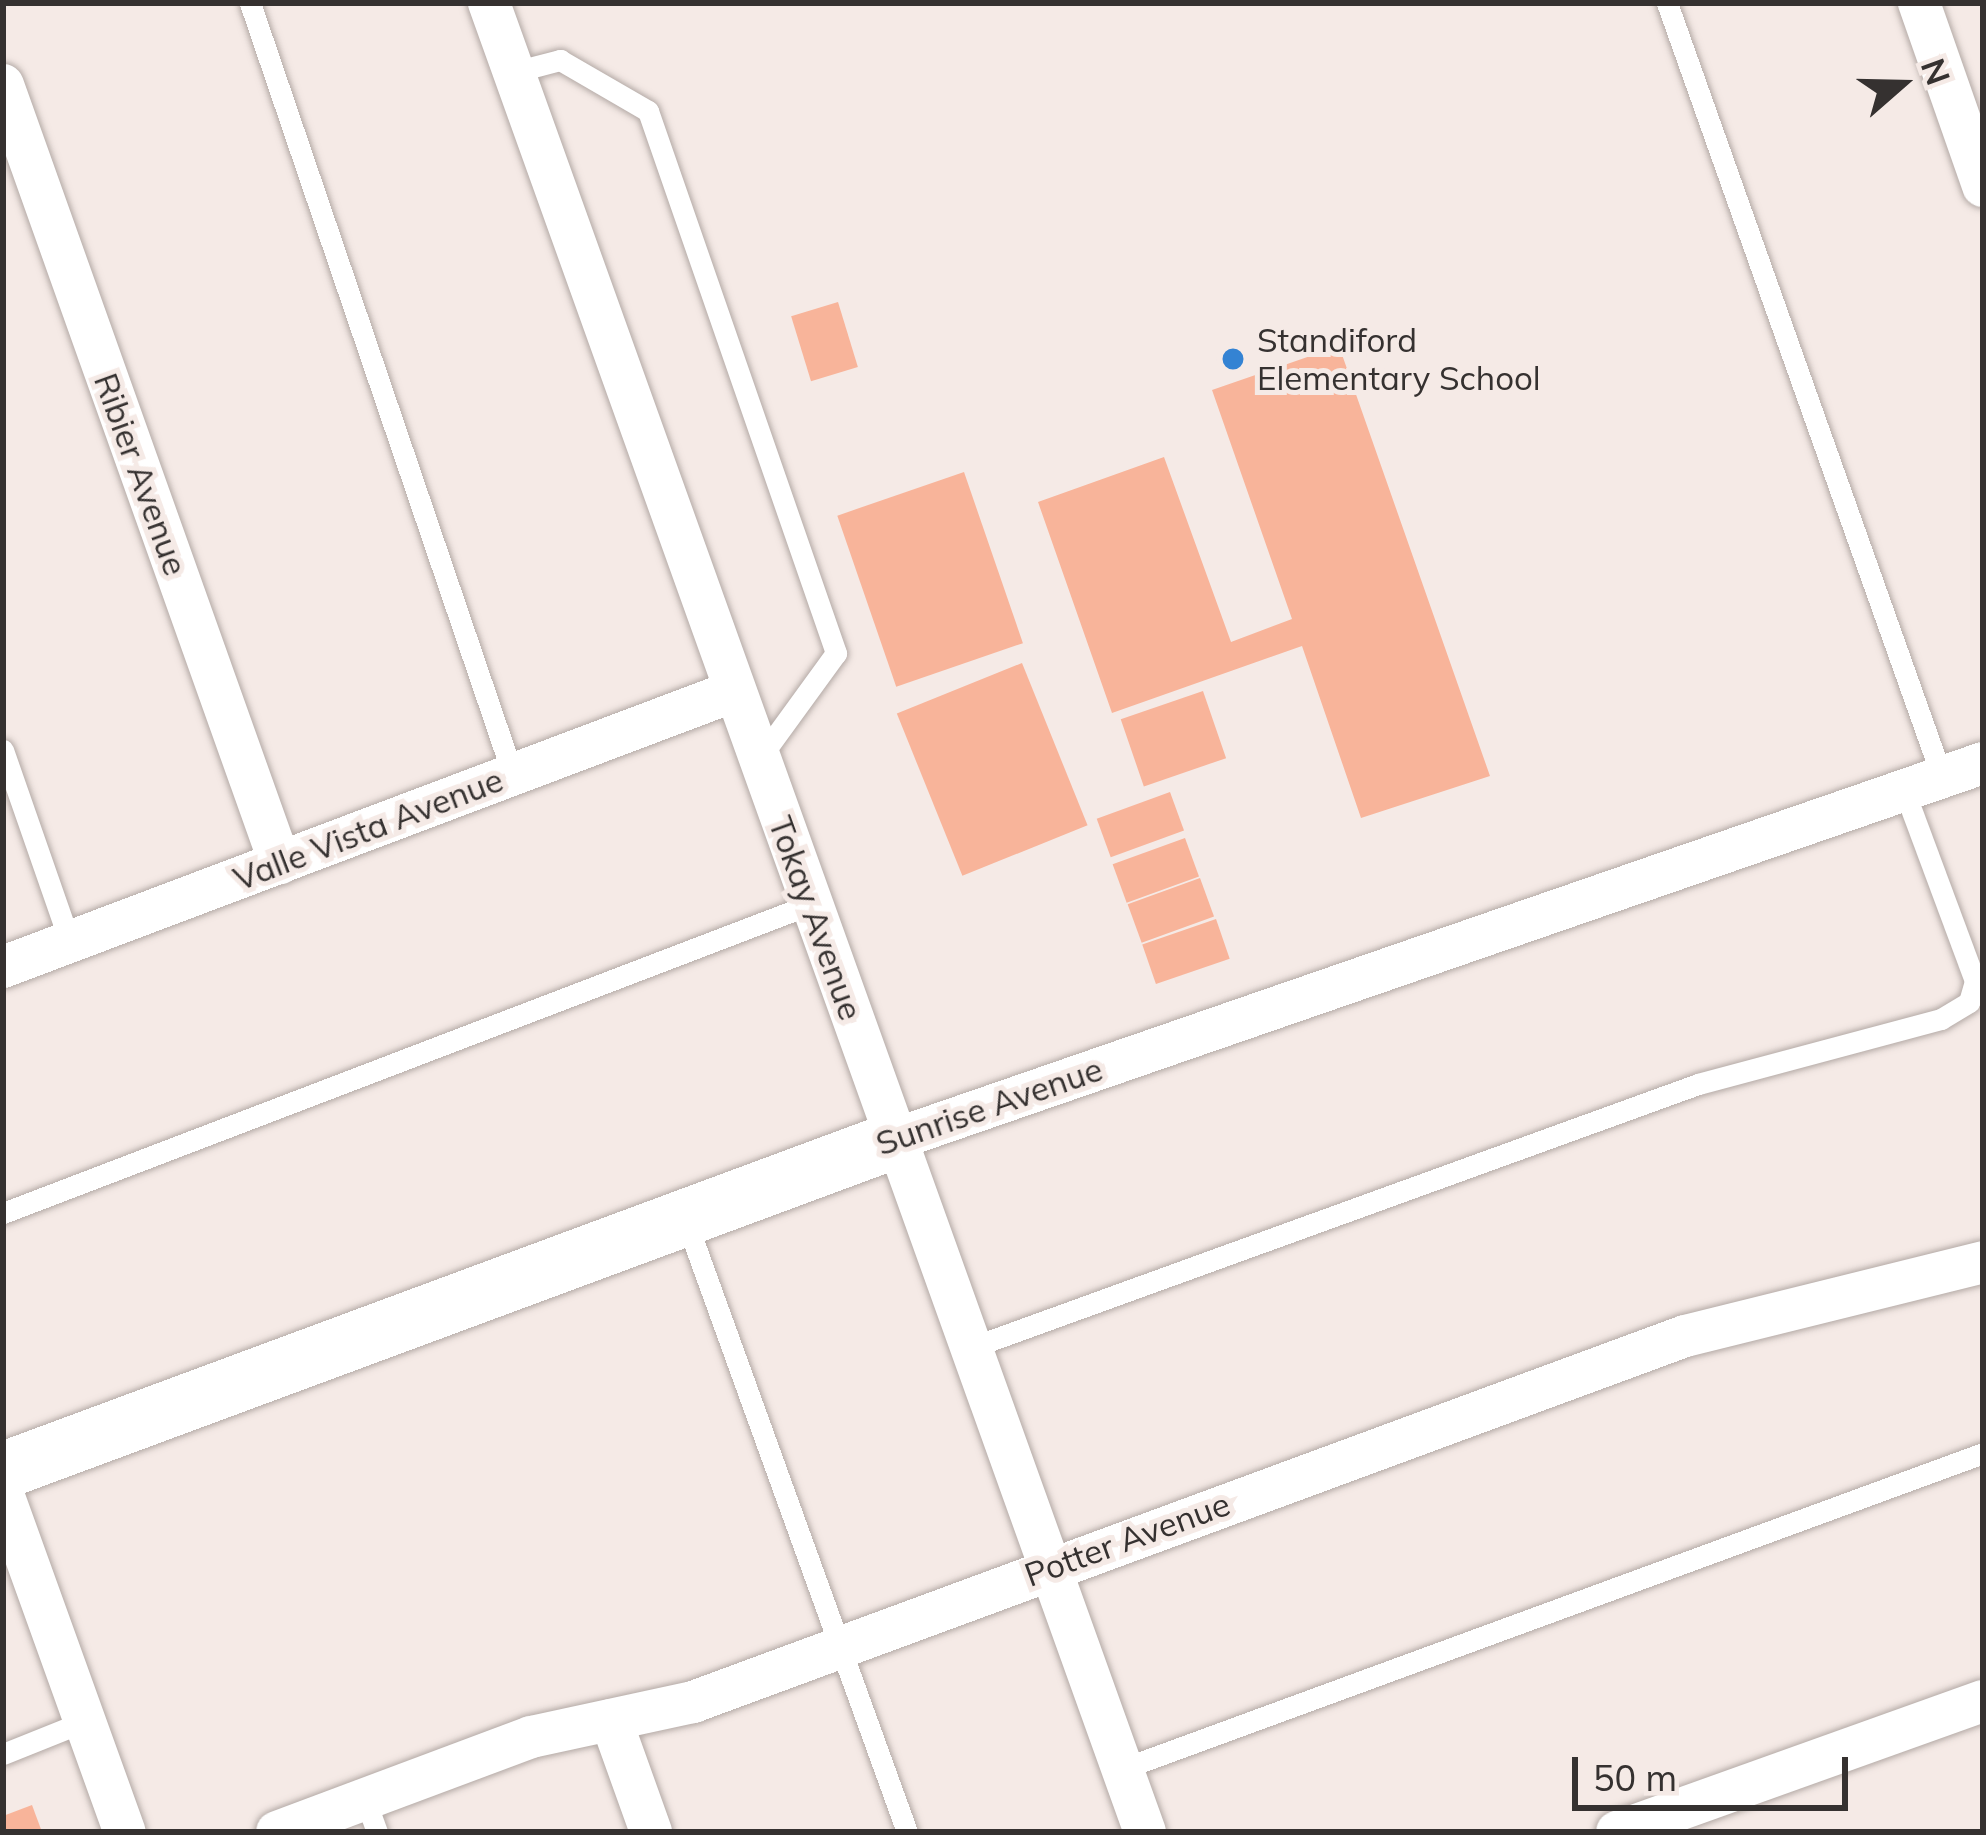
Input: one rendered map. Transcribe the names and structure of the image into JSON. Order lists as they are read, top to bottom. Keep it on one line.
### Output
{"streets":{"street":["Ribier Avenue","Valle Vista Avenue","Tokay Avenue","Sunrise Avenue","Potter Avenue"]},"crossings":[["Ribier Avenue","Valle Vista Avenue"],["Valle Vista Avenue","Tokay Avenue"],["Tokay Avenue","Sunrise Avenue"],["Tokay Avenue","Potter Avenue"]],"places":["Standiford Elementary School"],"scale_bar":"50 m","north":"right"}
